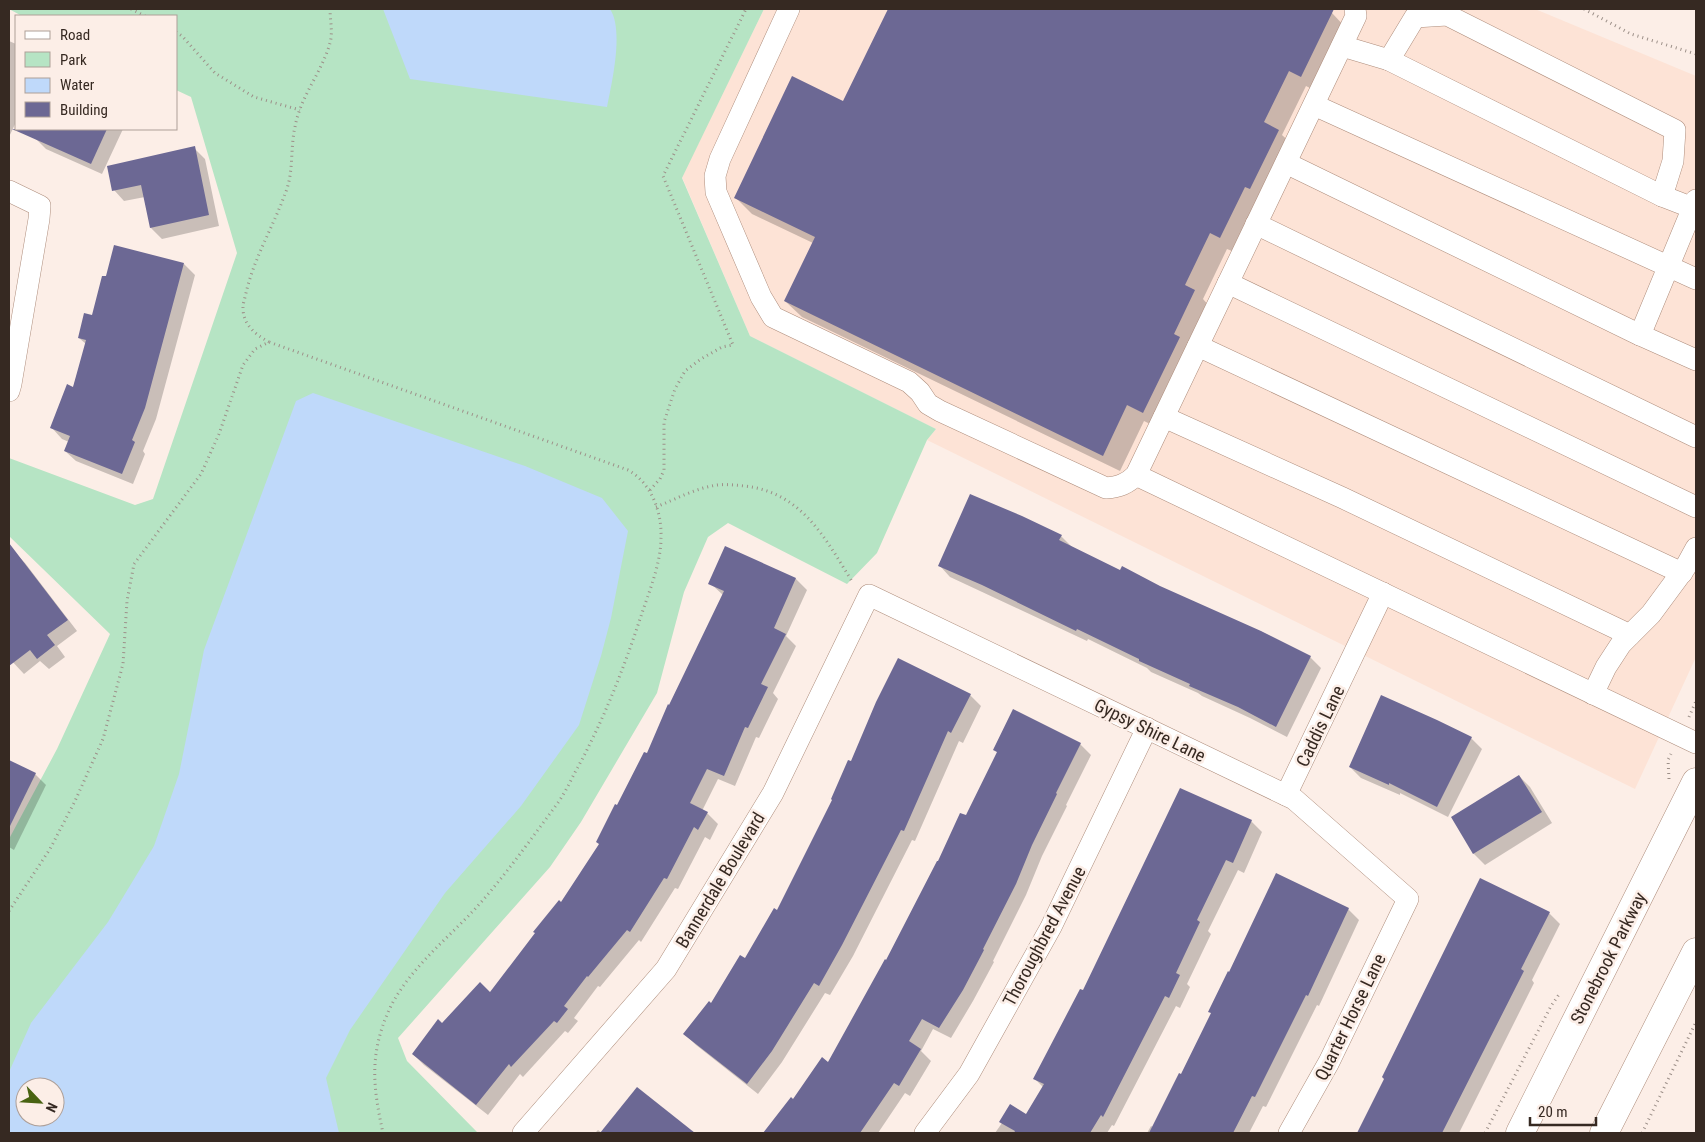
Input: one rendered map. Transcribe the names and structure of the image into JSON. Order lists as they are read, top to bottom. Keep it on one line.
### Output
{"streets":{"main road":["Stonebrook Parkway"],"street":["Caddis Lane","Gypsy Shire Lane","Bannerdale Boulevard","Thoroughbred Avenue","Quarter Horse Lane"]},"crossings":[["Caddis Lane","Gypsy Shire Lane"],["Gypsy Shire Lane","Bannerdale Boulevard"],["Gypsy Shire Lane","Thoroughbred Avenue"],["Gypsy Shire Lane","Quarter Horse Lane"]],"legend":["Road","Park","Water","Building"],"scale_bar":"20 m","north":"bottom right"}
